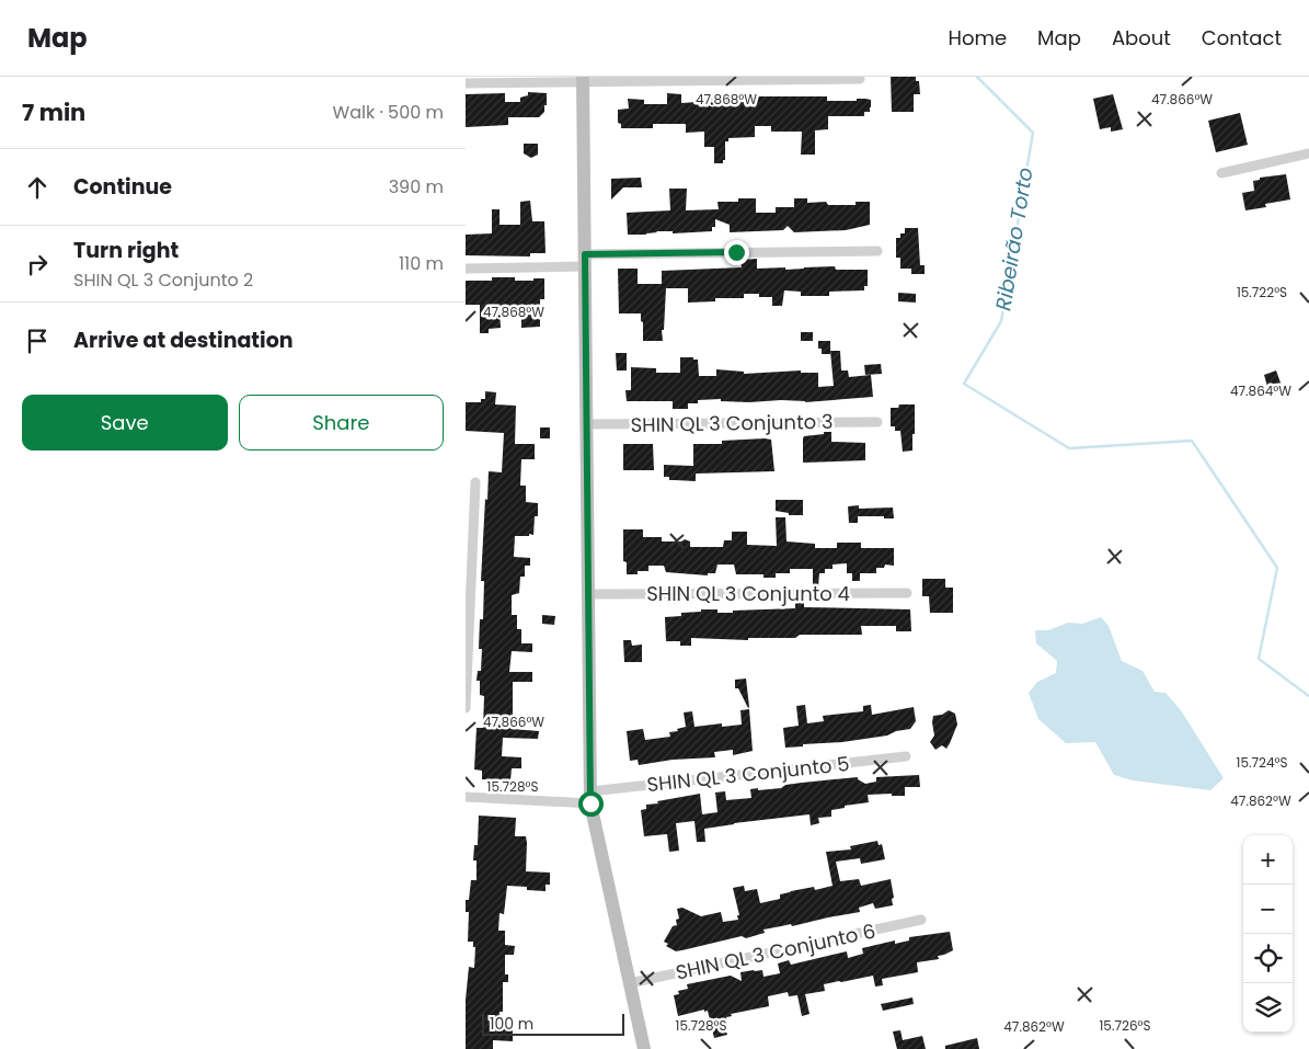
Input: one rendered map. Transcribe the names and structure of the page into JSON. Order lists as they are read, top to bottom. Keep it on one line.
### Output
{"streets":{"street":["SHIN QL 3 Conjunto 3","SHIN QL 3 Conjunto 4","SHIN QL 3 Conjunto 5","SHIN QL 3 Conjunto 6"]},"water":["Ribeirão Torto"],"scale_bar":"100 m","page":{"header":"Map","nav":["Home","Map","About","Contact"],"heading":["7 min","Walk · 500 m"],"list":[["Continue","390 m"],["Turn right","SHIN QL 3 Conjunto 2","110 m"],"Arrive at destination"],"buttons":["Save","Share"],"map_buttons":["+","−"],"scale":"100 m"},"coordinates":["47.868°W","47.866°W","15.722°S","47.864°W","15.724°S","15.728°S","47.862°W","15.726°S"]}
